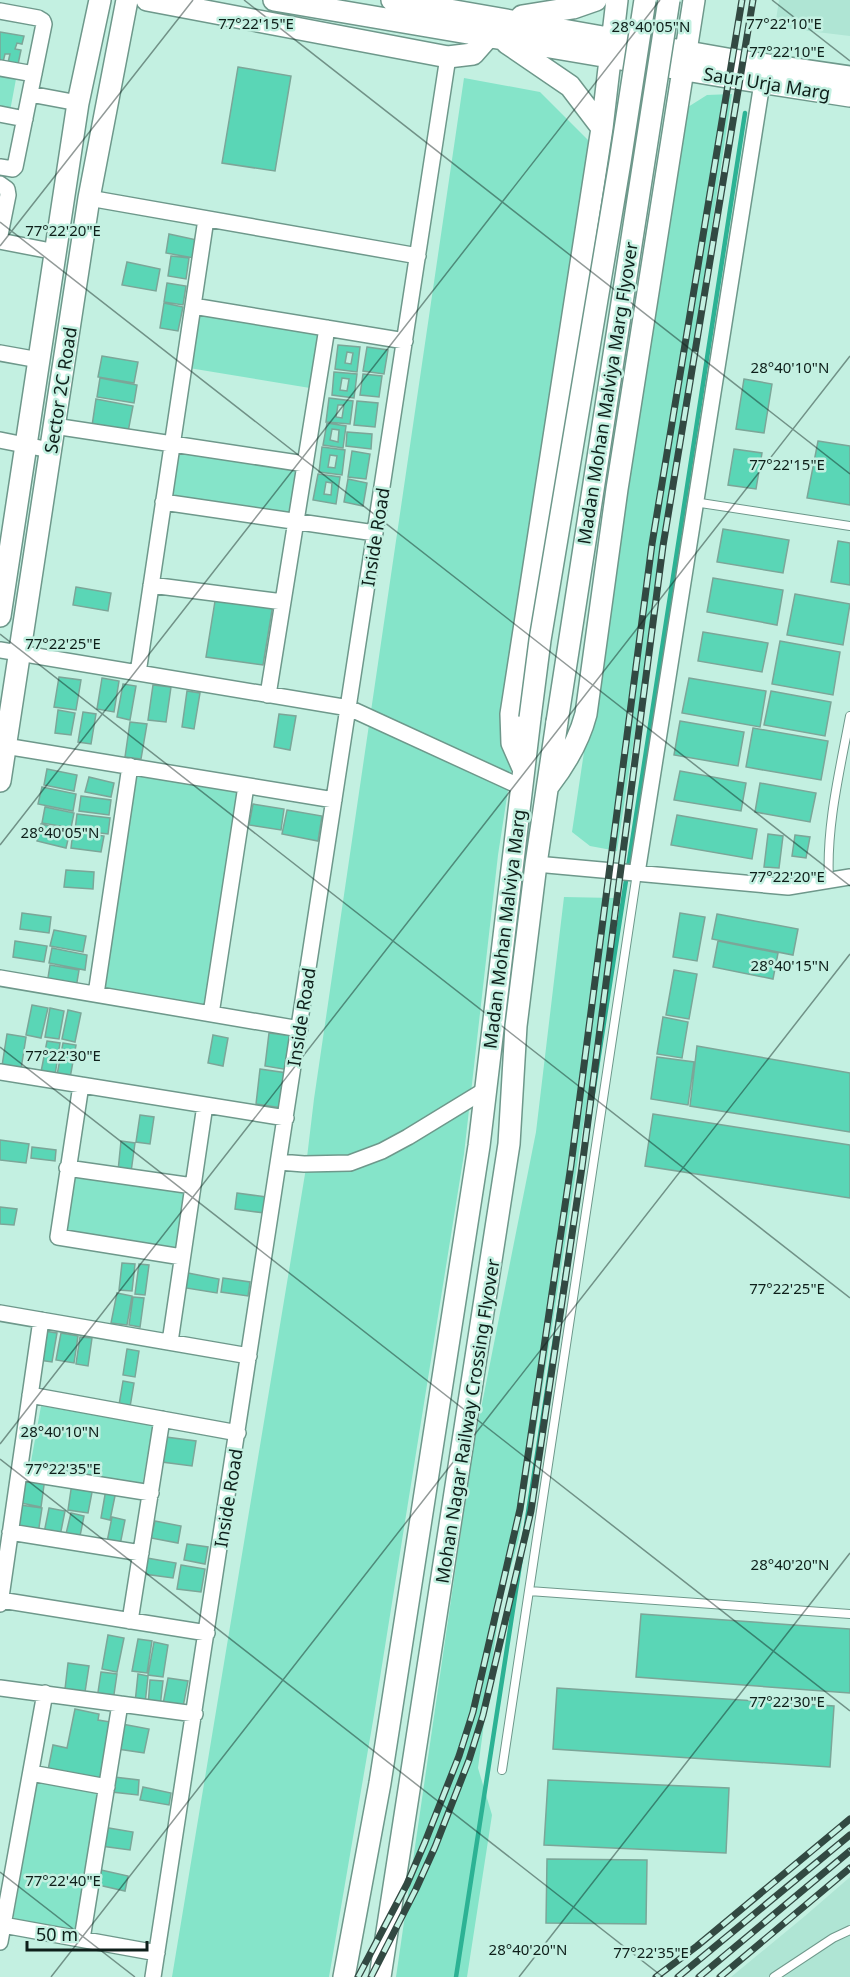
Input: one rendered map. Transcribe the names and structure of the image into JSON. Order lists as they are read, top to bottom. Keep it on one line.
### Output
{"streets":{"main road":["Saur Urja Marg","Sector 2C Road","Madan Mohan Malviya Marg Flyover","Madan Mohan Malviya Marg","Mohan Nagar Railway Crossing Flyover"],"street":["Inside Road"]},"crossings":[["Madan Mohan Malviya Marg Flyover","Madan Mohan Malviya Marg"],["Madan Mohan Malviya Marg","Mohan Nagar Railway Crossing Flyover"]],"scale_bar":"50 m","coordinates":["77°22'15\"E","77°22'10\"E","28°40'05\"N","77°22'20\"E","28°40'10\"N","77°22'25\"E","28°40'15\"N","77°22'30\"E","77°22'35\"E","28°40'20\"N","77°22'40\"E"]}
